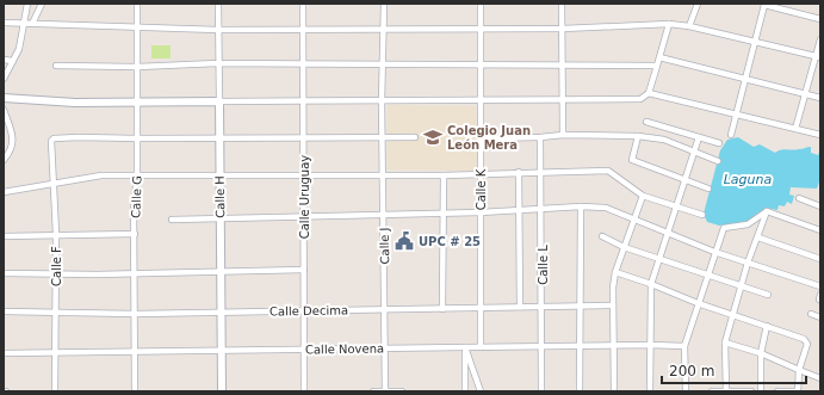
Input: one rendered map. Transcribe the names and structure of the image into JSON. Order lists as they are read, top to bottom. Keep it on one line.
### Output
{"streets":{"street":["Calle K","Calle G","Calle H","Calle Uruguay","Calle J","Calle L","Calle F","Calle Decima","Calle Novena"]},"crossings":[["Calle K","Calle Decima"],["Calle K","Calle Novena"],["Calle G","Calle F"],["Calle G","Calle Decima"],["Calle G","Calle Novena"],["Calle H","Calle Decima"],["Calle H","Calle Novena"],["Calle Uruguay","Calle Decima"],["Calle Uruguay","Calle Novena"],["Calle J","Calle Decima"],["Calle J","Calle Novena"],["Calle L","Calle Decima"],["Calle L","Calle Novena"],["Calle F","Calle Decima"],["Calle F","Calle Novena"]],"water":["Laguna"],"places":{"school or university":["Colegio Juan León Mera"],"public building":["UPC # 25"]},"scale_bar":"200 m"}
